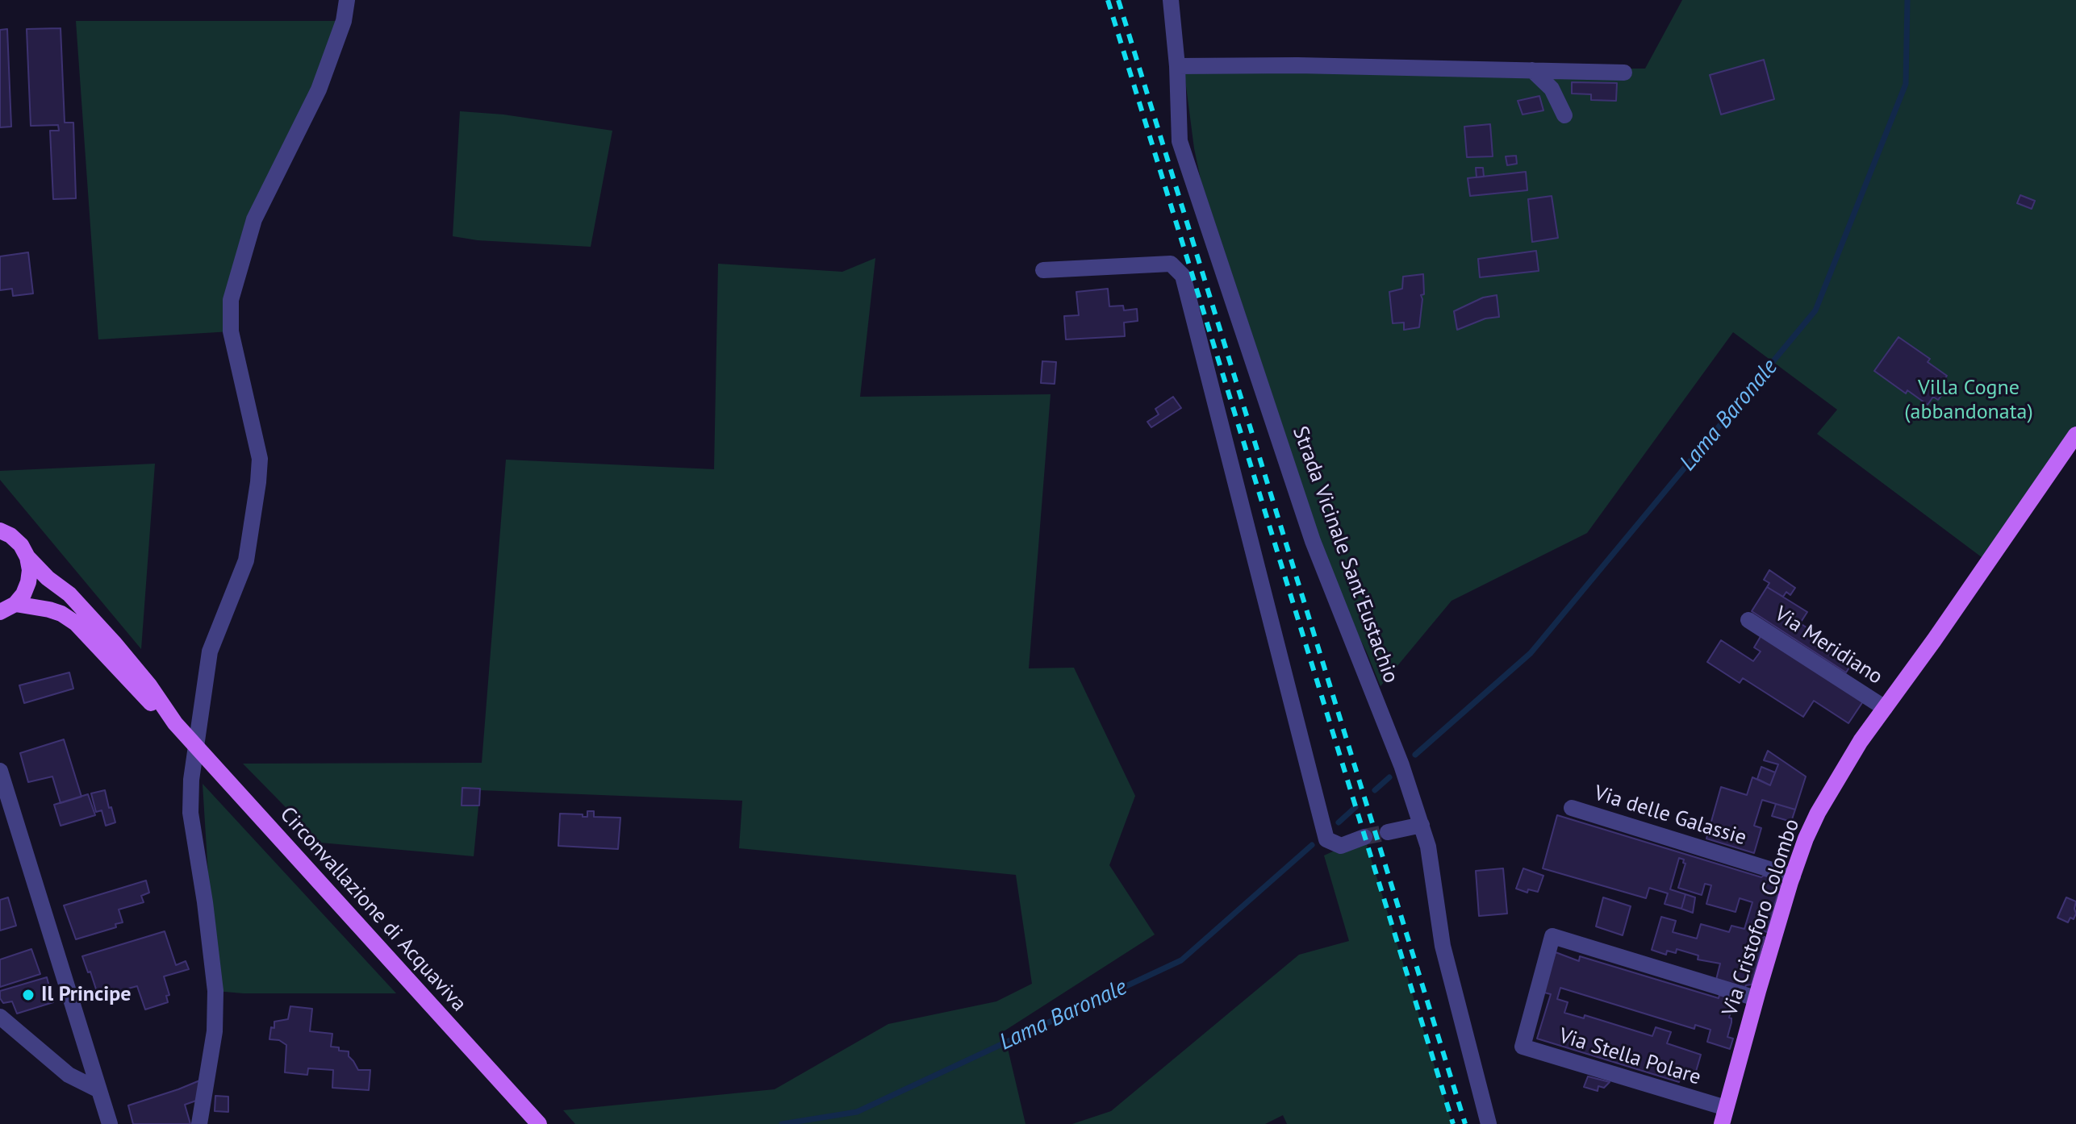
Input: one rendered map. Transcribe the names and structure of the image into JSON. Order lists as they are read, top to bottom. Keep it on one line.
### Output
{"streets":{"main road":["Circonvallazione di Acquaviva","Via Cristoforo Colombo"],"street":["Strada Vicinale Sant'Eustachio","Via Meridiano","Via delle Galassie","Via Stella Polare"]},"crossings":[["Via Meridiano","Via Cristoforo Colombo"],["Via delle Galassie","Via Cristoforo Colombo"],["Via Cristoforo Colombo","Via Stella Polare"]],"water":["Lama Baronale"],"parks":["Villa Cogne (abbandonata)"],"places":["Il Principe"]}
